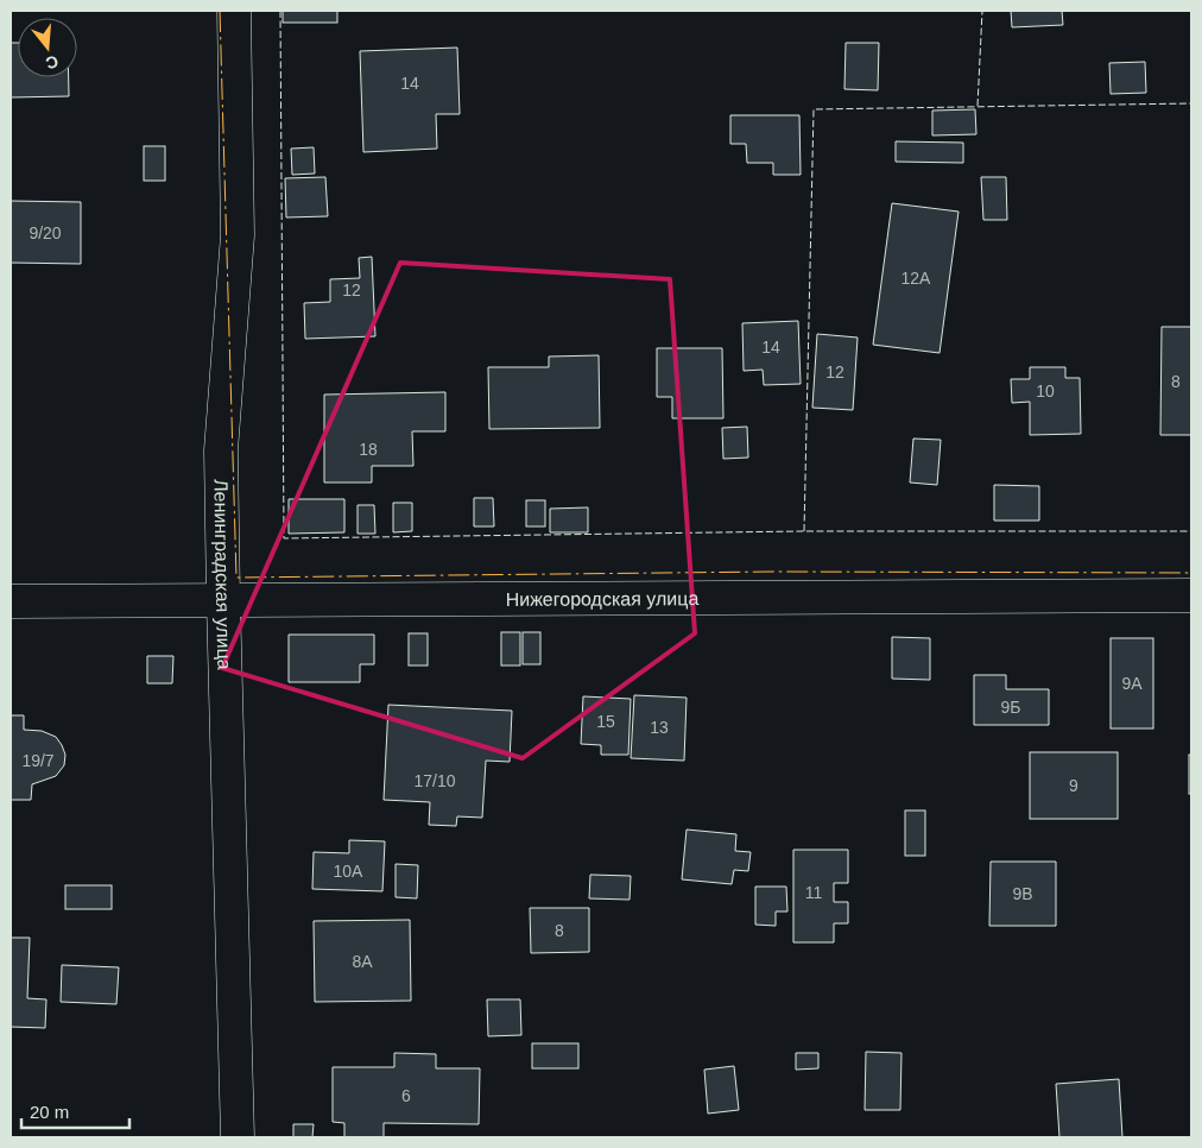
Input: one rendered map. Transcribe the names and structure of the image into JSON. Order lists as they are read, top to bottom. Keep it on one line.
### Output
{"streets":{"street":["Ленинградская улица","Нижегородская улица"]},"crossings":[["Ленинградская улица","Нижегородская улица"]],"house_numbers":["14","9/20","12А","12","14","12","8","10","18","9А","9Б","15","13","19/7","17/10","9","10А","11","9В","8","8А","6"],"scale_bar":"20 m","north":"bottom"}
